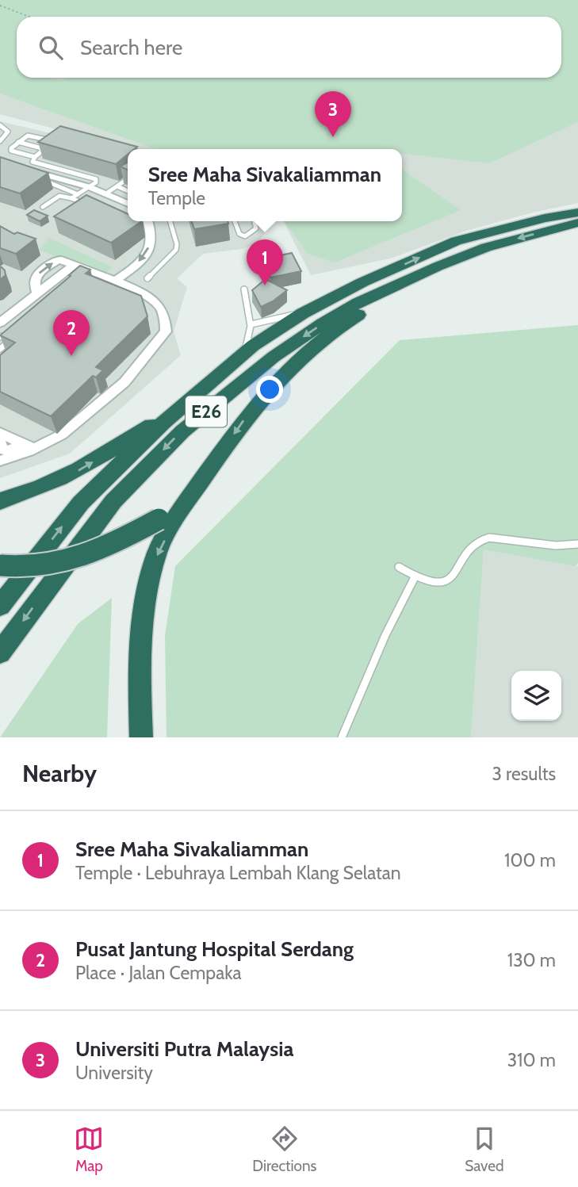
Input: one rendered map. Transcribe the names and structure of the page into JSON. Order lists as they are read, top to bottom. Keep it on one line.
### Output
{"streets":{"highway":["E26"]},"page":{"search":"Search here","pins":["3","1","2"],"popup":["Sree Maha Sivakaliamman","Temple"],"heading":["Nearby","3 results"],"list":[{"mark":"1","name":"Sree Maha Sivakaliamman","note":"Temple · Lebuhraya Lembah Klang Selatan","value":"100 m"},{"mark":"2","name":"Pusat Jantung Hospital Serdang","note":"Place · Jalan Cempaka","value":"130 m"},{"mark":"3","name":"Universiti Putra Malaysia","note":"University","value":"310 m"}],"nav":["Map","Directions","Saved"]}}
